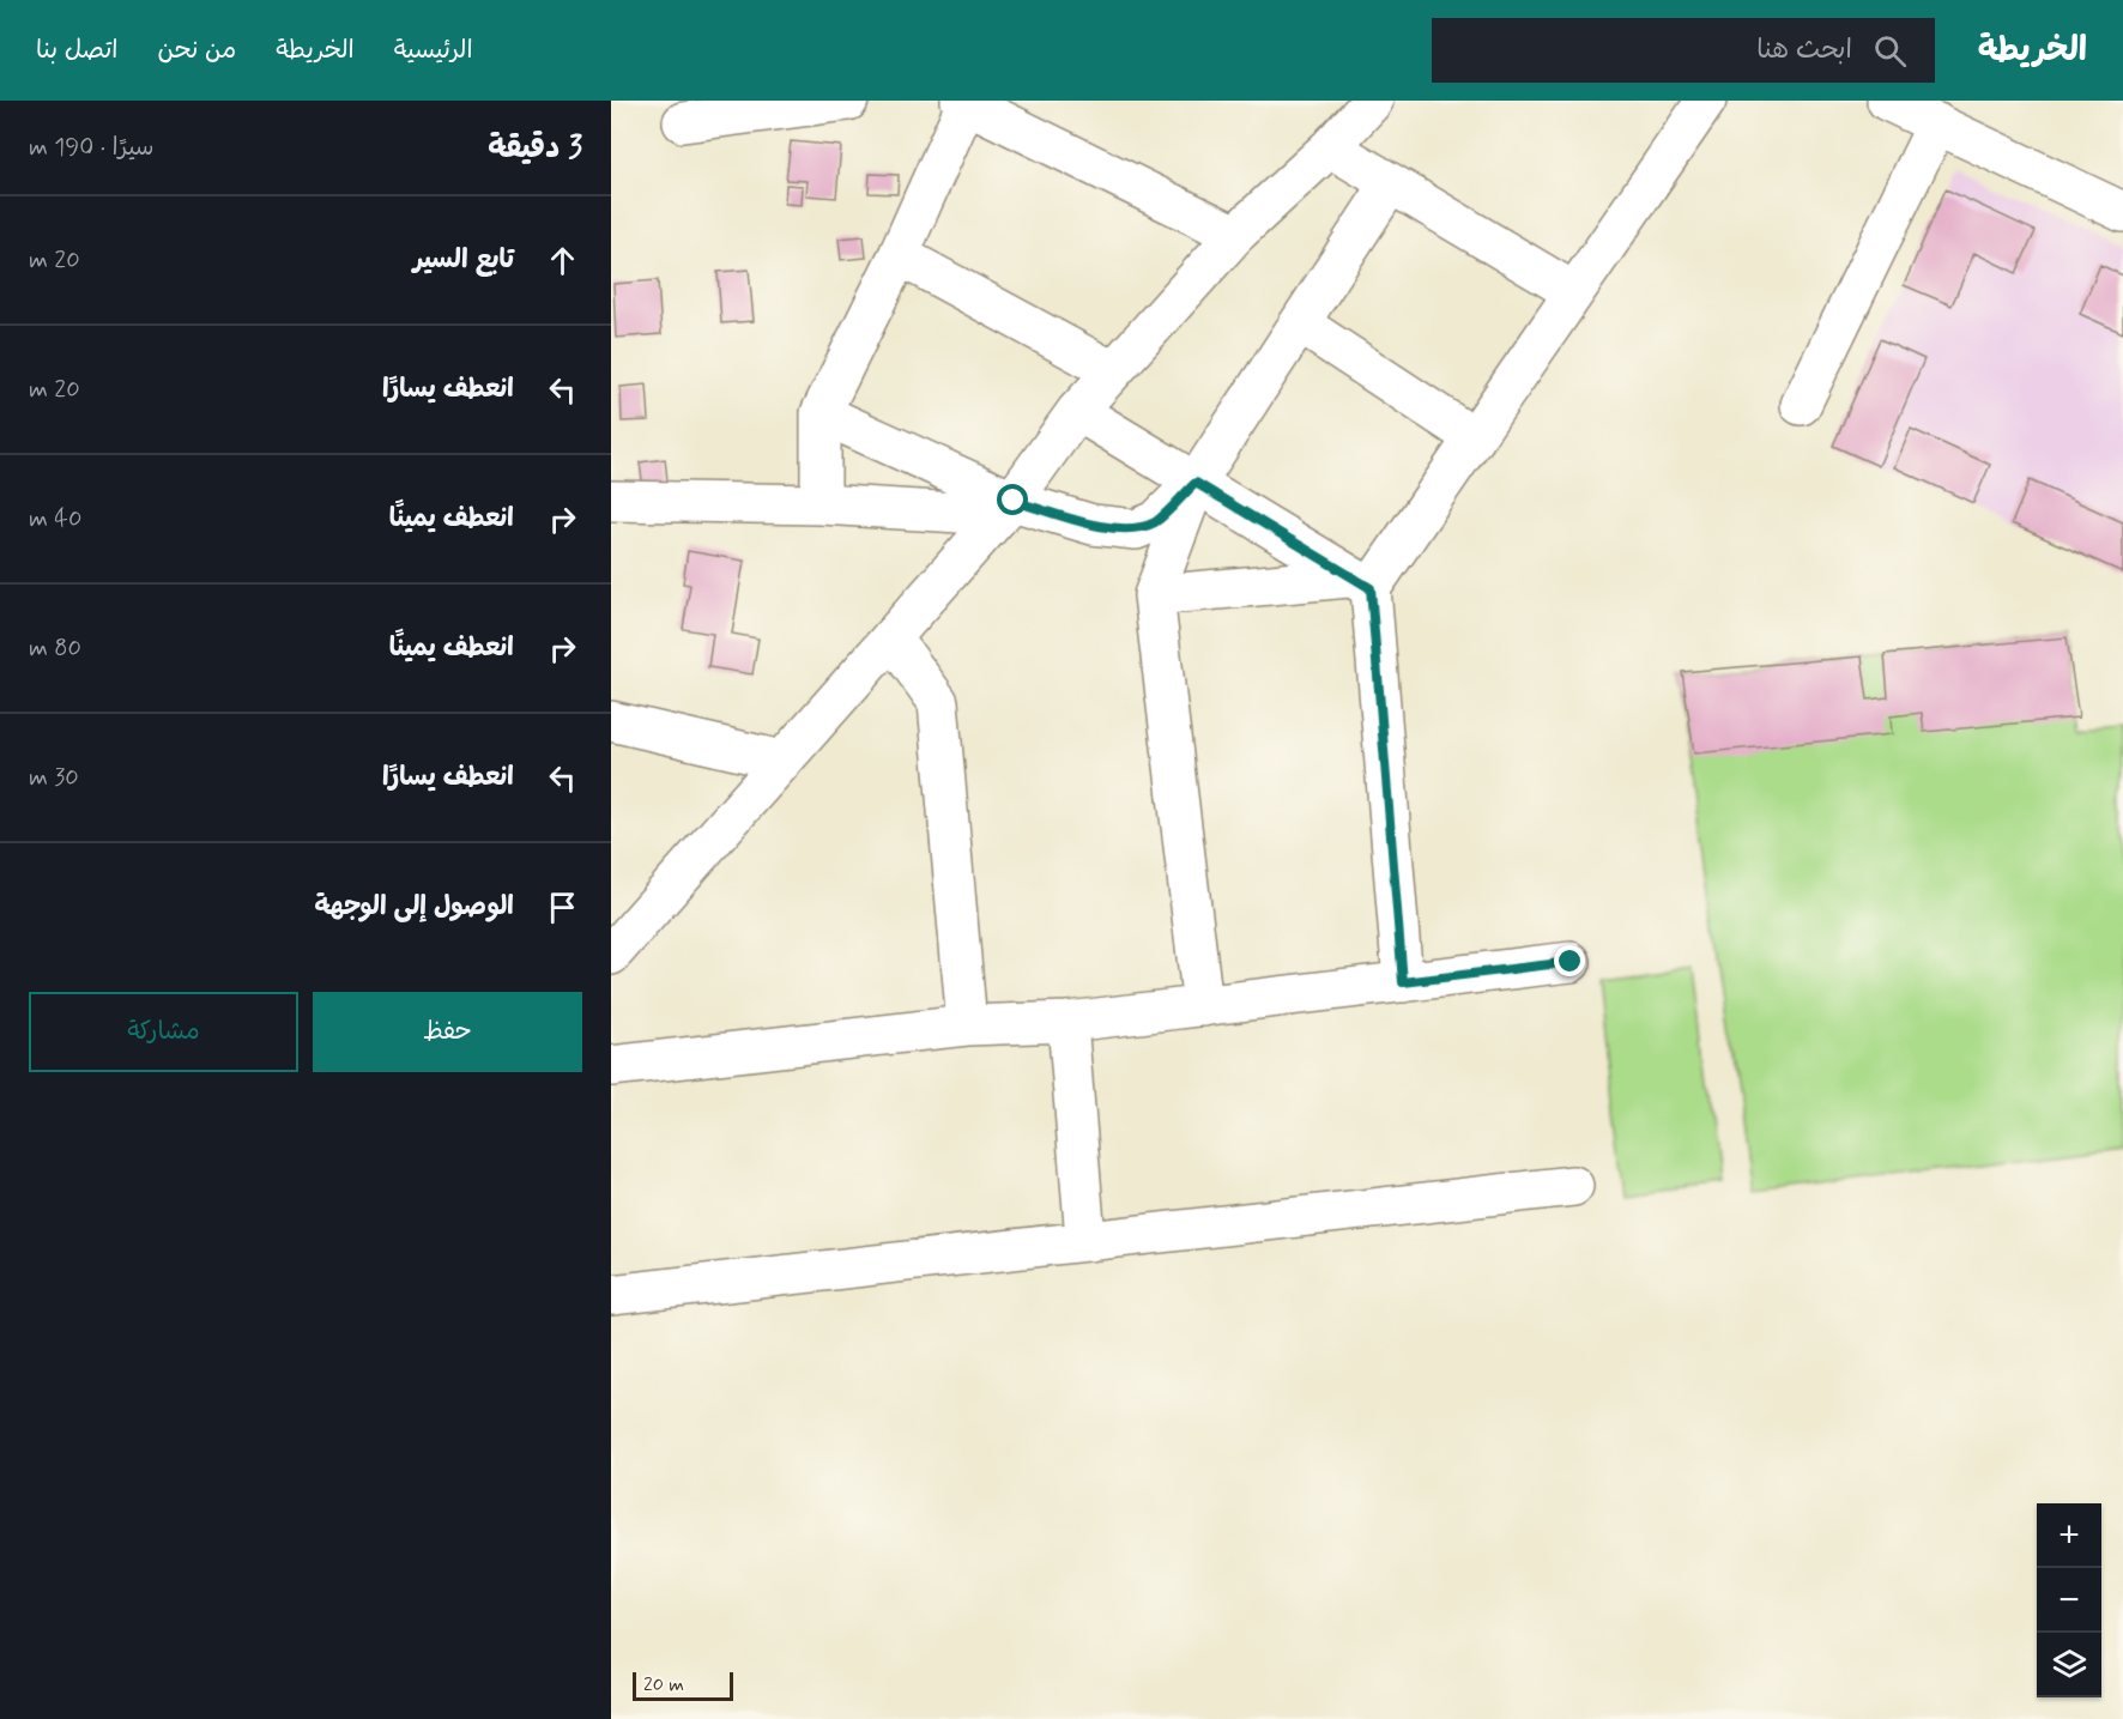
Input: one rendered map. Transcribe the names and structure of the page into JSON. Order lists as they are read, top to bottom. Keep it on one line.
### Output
{"scale_bar":"20 m","page":{"header":"الخريطة","search":"ابحث هنا","nav":["الرئيسية","الخريطة","من نحن","اتصل بنا"],"heading":["3 دقيقة","سيرًا · 190 m"],"list":[["تابع السير","20 m"],["انعطف يسارًا","20 m"],["انعطف يمينًا","40 m"],["انعطف يمينًا","80 m"],["انعطف يسارًا","30 m"],"الوصول إلى الوجهة"],"buttons":["حفظ","مشاركة"],"map_buttons":["+","−"],"scale":"20 m"}}
